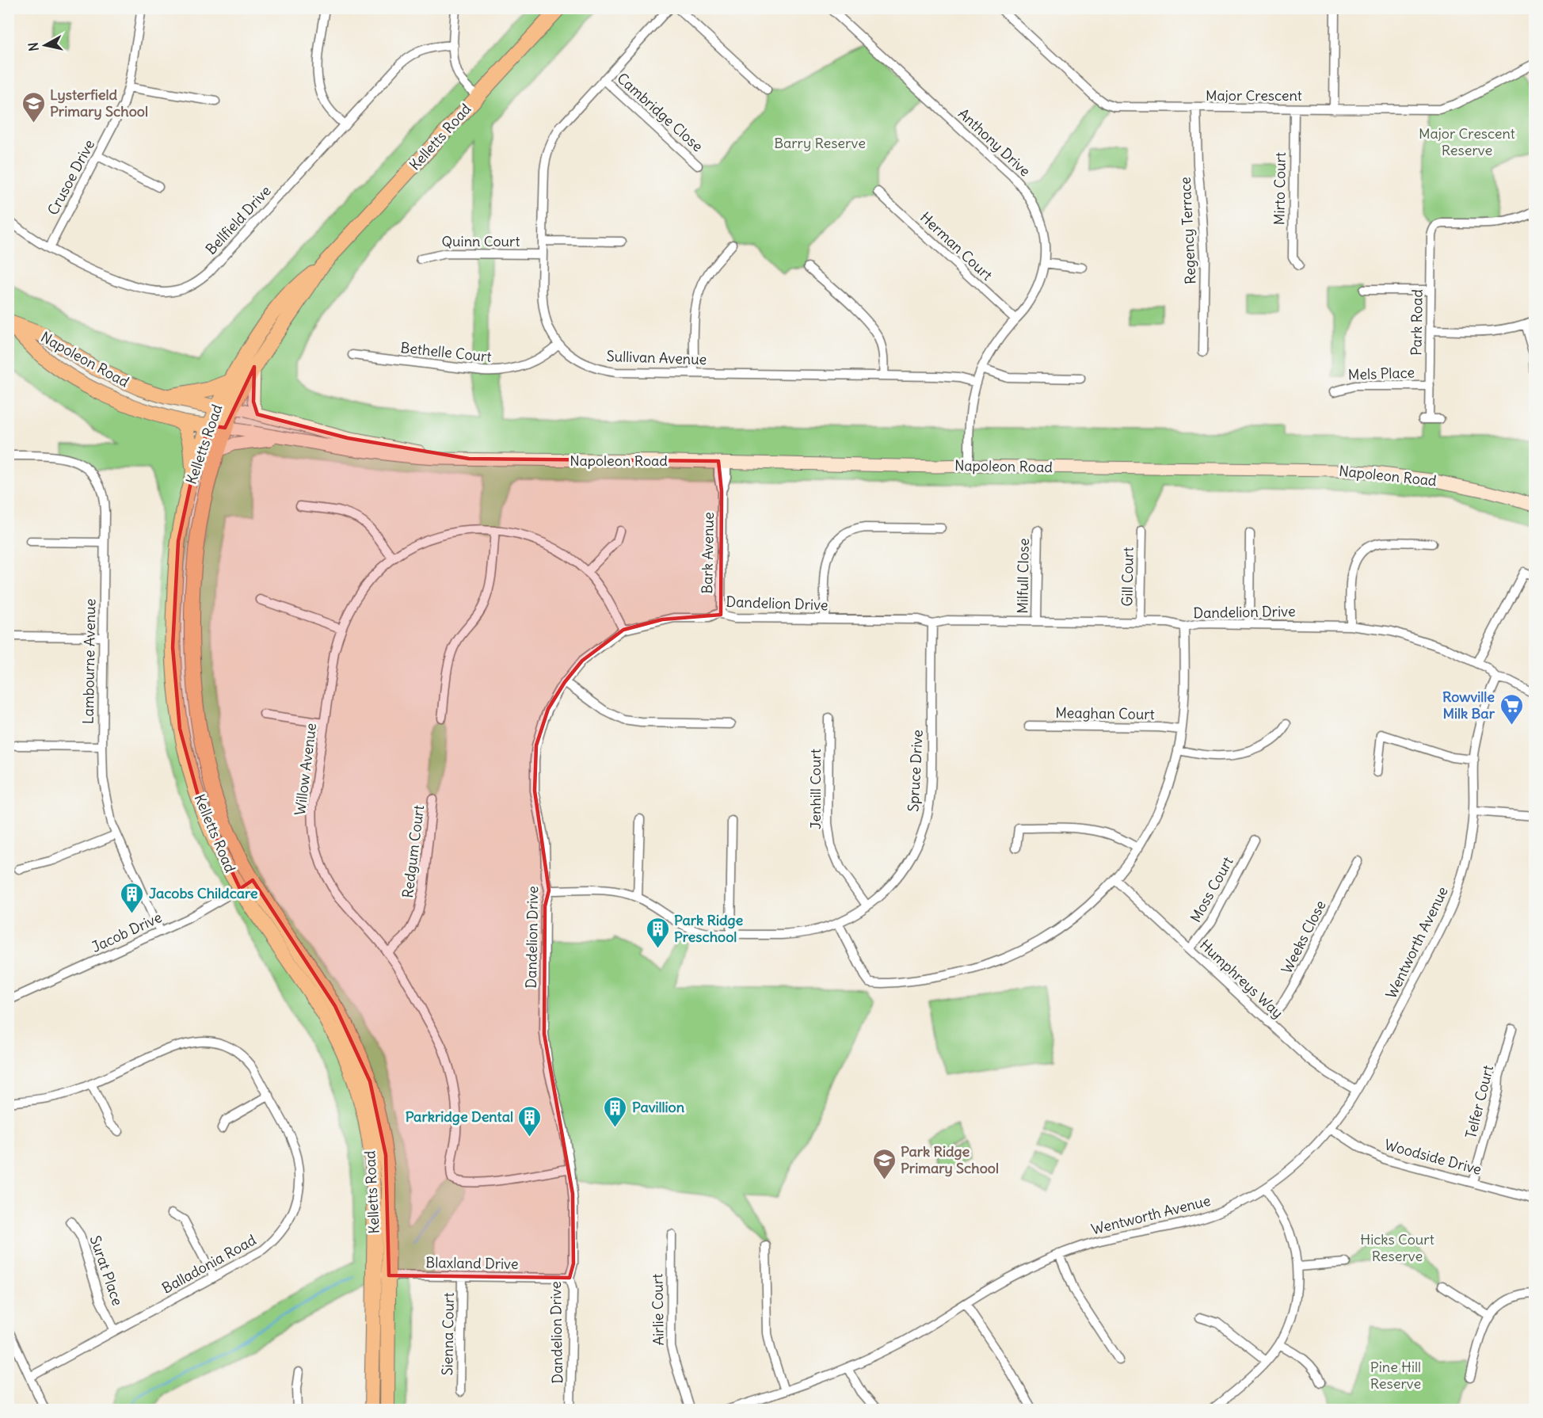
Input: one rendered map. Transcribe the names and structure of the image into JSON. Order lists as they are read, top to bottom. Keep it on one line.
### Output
{"streets":{"main road":["Kelletts Road","Napoleon Road"],"street":["Major Crescent","Cambridge Close","Anthony Drive","Crusoe Drive","Mirto Court","Bellfield Drive","Regency Terrace","Quinn Court","Herman Court","Park Road","Bethelle Court","Sullivan Avenue","Mels Place","Bark Avenue","Milfull Close","Gill Court","Dandelion Drive","Lambourne Avenue","Meaghan Court","Willow Avenue","Spruce Drive","Jenhill Court","Redgum Court","Moss Court","Jacob Drive","Weeks Close","Wentworth Avenue","Humphreys Way","Telfer Court","Woodside Drive","Blaxland Drive","Balladonia Road","Surat Place","Airlie Court","Sienna Court"]},"crossings":[["Major Crescent","Mirto Court"],["Major Crescent","Regency Terrace"],["Cambridge Close","Sullivan Avenue"],["Kelletts Road","Napoleon Road"],["Kelletts Road","Jacob Drive"],["Kelletts Road","Blaxland Drive"],["Anthony Drive","Herman Court"],["Anthony Drive","Sullivan Avenue"],["Anthony Drive","Napoleon Road"],["Crusoe Drive","Bellfield Drive"],["Quinn Court","Sullivan Avenue"],["Park Road","Mels Place"],["Bethelle Court","Sullivan Avenue"],["Napoleon Road","Bark Avenue"],["Bark Avenue","Dandelion Drive"],["Milfull Close","Dandelion Drive"],["Gill Court","Dandelion Drive"],["Dandelion Drive","Willow Avenue"],["Dandelion Drive","Spruce Drive"],["Dandelion Drive","Wentworth Avenue"],["Dandelion Drive","Blaxland Drive"],["Lambourne Avenue","Jacob Drive"],["Willow Avenue","Redgum Court"],["Spruce Drive","Jenhill Court"],["Moss Court","Humphreys Way"],["Weeks Close","Humphreys Way"],["Wentworth Avenue","Humphreys Way"],["Wentworth Avenue","Woodside Drive"],["Telfer Court","Woodside Drive"],["Blaxland Drive","Sienna Court"],["Balladonia Road","Surat Place"]],"parks":["Major Crescent Reserve","Barry Reserve","Hicks Court Reserve","Pine Hill Reserve"],"places":{"school or university":["Lysterfield Primary School","Park Ridge Primary School"],"supermarket":["Rowville Milk Bar"],"building":["Jacobs Childcare","Park Ridge Preschool","Pavillion","Parkridge Dental"]},"north":"left"}
